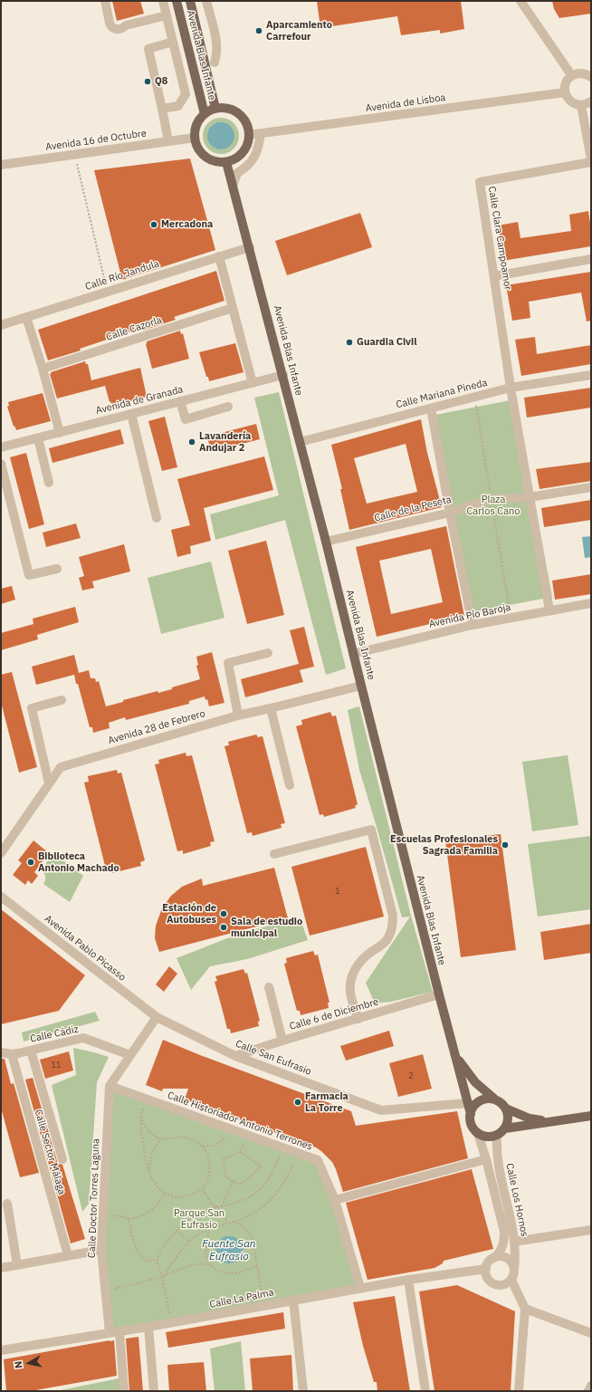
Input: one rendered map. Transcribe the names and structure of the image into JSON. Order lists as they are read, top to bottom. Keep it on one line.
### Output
{"streets":{"main road":["Avenida Blas Infante"],"street":["Avenida de Lisboa","Avenida 16 de Octubre","Calle Clara Campoamor","Calle Río Jandula","Calle Cazorla","Calle Mariana Pineda","Avenida de Granada","Calle de la Peseta","Avenida Pío Baroja","Avenida 28 de Febrero","Avenida Pablo Picasso","Calle 6 de Diciembre","Calle Cádiz","Calle San Eufrasio","Calle Historiador Antonio Terrones","Calle Sector Málaga","Calle Doctor Torres Laguna","Calle Los Hornos","Calle La Palma"]},"crossings":[["Avenida Blas Infante","Avenida de Lisboa"],["Avenida Blas Infante","Avenida 16 de Octubre"],["Avenida Blas Infante","Calle Río Jandula"],["Avenida Blas Infante","Calle Mariana Pineda"],["Avenida Blas Infante","Avenida de Granada"],["Avenida Blas Infante","Calle de la Peseta"],["Avenida Blas Infante","Avenida Pío Baroja"],["Avenida Blas Infante","Avenida 28 de Febrero"],["Avenida Blas Infante","Calle 6 de Diciembre"],["Avenida Blas Infante","Calle San Eufrasio"],["Avenida Blas Infante","Calle Los Hornos"],["Avenida de Lisboa","Avenida 16 de Octubre"],["Calle Clara Campoamor","Calle Mariana Pineda"],["Calle Clara Campoamor","Calle de la Peseta"],["Calle Clara Campoamor","Avenida Pío Baroja"],["Avenida Pablo Picasso","Calle San Eufrasio"],["Calle 6 de Diciembre","Calle San Eufrasio"],["Calle Cádiz","Calle Sector Málaga"],["Calle Historiador Antonio Terrones","Calle Doctor Torres Laguna"],["Calle Historiador Antonio Terrones","Calle La Palma"],["Calle Doctor Torres Laguna","Calle La Palma"],["Calle Los Hornos","Calle La Palma"]],"water":["Fuente San Eufrasio"],"parks":["Plaza Carlos Cano","Parque San Eufrasio"],"places":["Aparcamiento Carrefour","Q8","Mercadona","Guardia Civil","Lavandería Andujar 2","Escuelas Profesionales Sagrada Familia","Biblioteca Antonio Machado","Estación de Autobuses","Sala de estudio municipal","Farmacia La Torre"],"house_numbers":["1","11","2"],"north":"left"}
